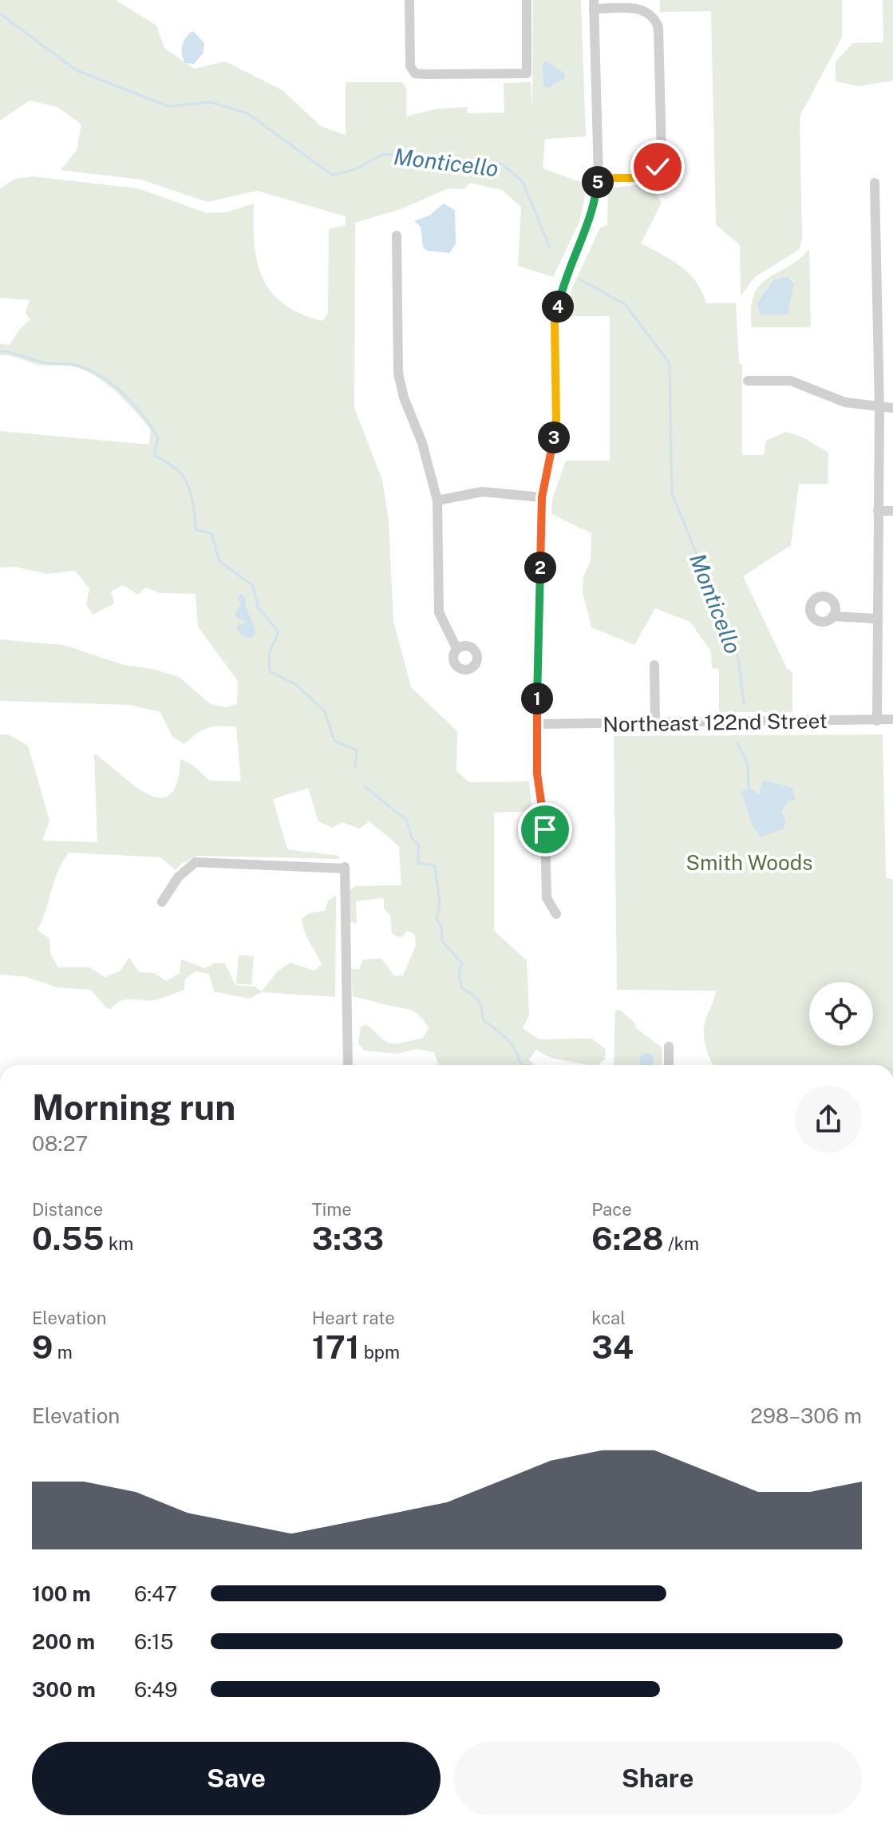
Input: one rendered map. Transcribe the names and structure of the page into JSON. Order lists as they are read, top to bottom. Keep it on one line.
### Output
{"streets":{"street":["Northeast 122nd Street"]},"water":["Monticello"],"parks":["Smith Woods"],"page":{"pins":["5","4","3","2","1"],"heading":["Morning run","08:27"],"stats":[["Distance","0.55 km"],["Time","3:33"],["Pace","6:28 /km"],["Elevation","9 m"],["Heart rate","171 bpm"],["kcal","34"]],"chart":["Elevation","298–306 m"],"list":[{"name":"100 m","note":"6:47"},{"name":"200 m","note":"6:15"},{"name":"300 m","note":"6:49"}],"buttons":["Save","Share"]}}
